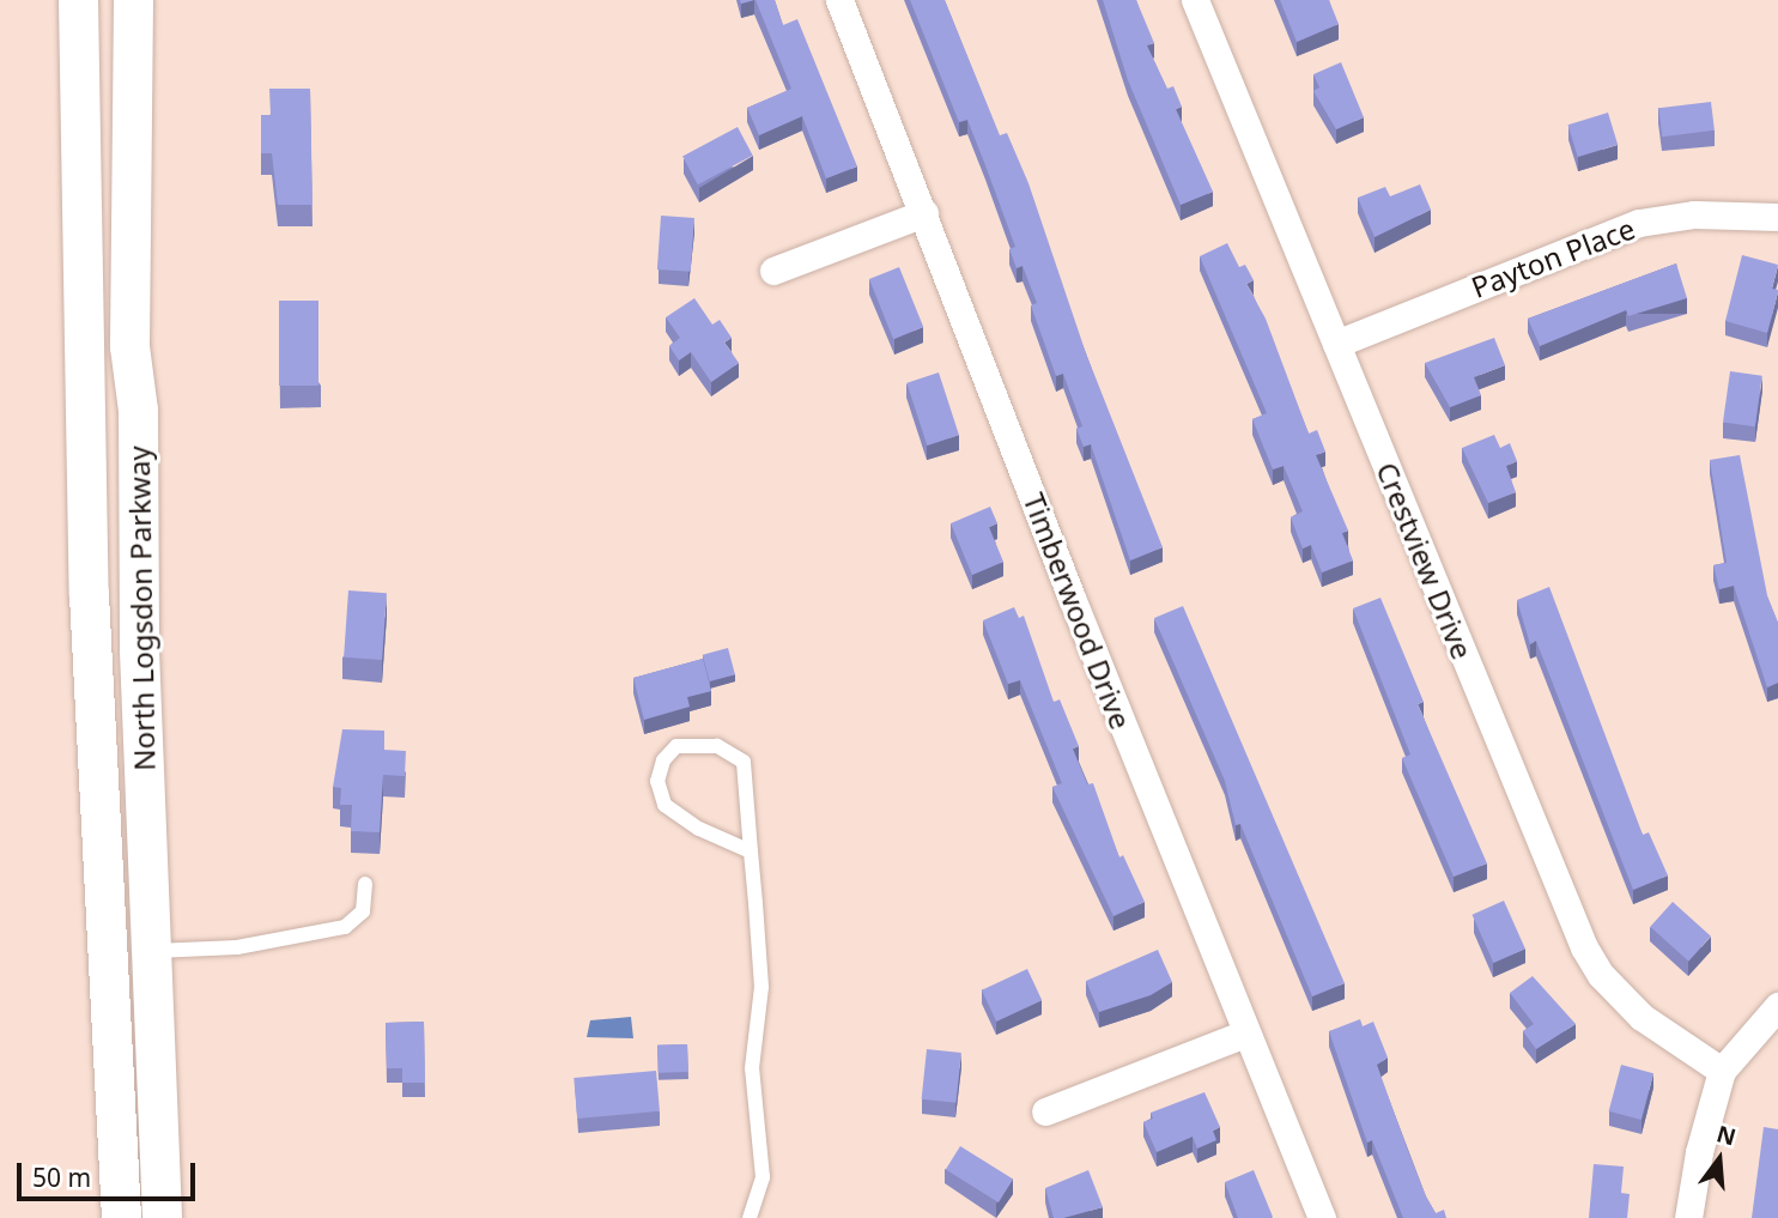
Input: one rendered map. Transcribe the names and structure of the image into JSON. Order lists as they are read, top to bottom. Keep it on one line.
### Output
{"streets":{"main road":["North Logsdon Parkway"],"street":["Payton Place","Crestview Drive","Timberwood Drive"]},"crossings":[["Payton Place","Crestview Drive"]],"scale_bar":"50 m","north":"top"}
